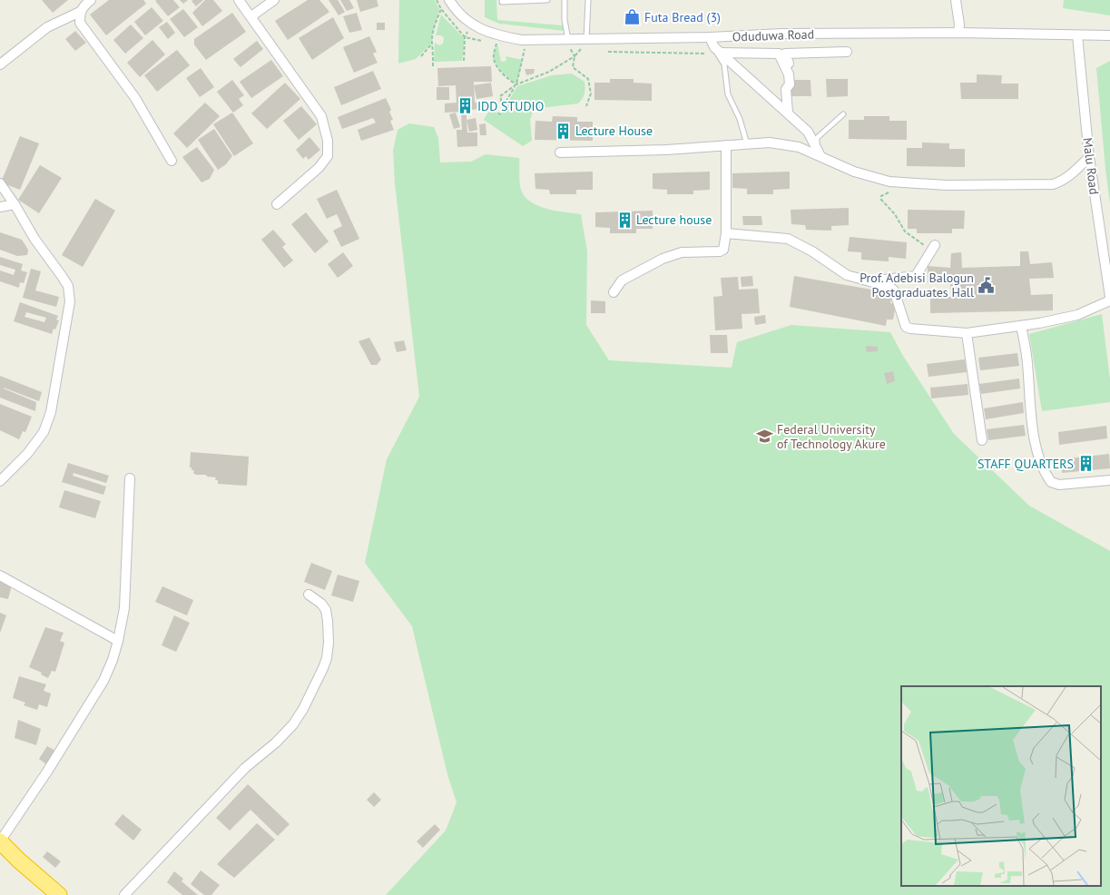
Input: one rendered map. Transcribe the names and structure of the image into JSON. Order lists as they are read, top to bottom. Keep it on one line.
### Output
{"streets":{"street":["Oduduwa Road","Malu Road"]},"crossings":[["Oduduwa Road","Malu Road"]],"places":{"shop":["Futa Bread (3)"],"building":["IDD STUDIO","Lecture House","Lecture house","STAFF QUARTERS"],"public building":["Prof. Adebisi Balogun Postgraduates Hall"],"school or university":["Federal University of Technology Akure"]}}
